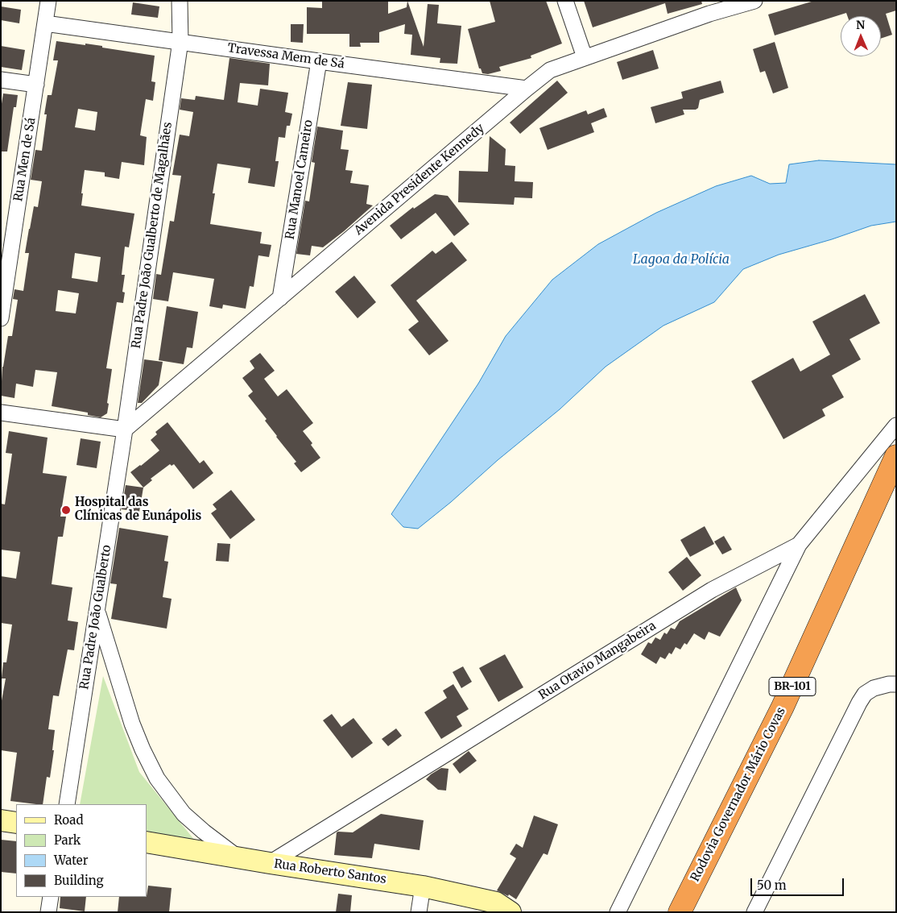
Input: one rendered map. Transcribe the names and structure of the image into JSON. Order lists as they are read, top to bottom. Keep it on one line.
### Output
{"streets":{"highway":["BR-101","Rodovia Governador Mário Covas"],"main road":["Rua Roberto Santos"],"street":["Travessa Mem de Sá","Rua Men de Sá","Rua Manoel Cameiro","Avenida Presidente Kennedy","Rua Padre João Gualberto de Magalhães","Rua Padre João Gualberto","Rua Otavio Mangabeira"]},"crossings":[["Travessa Mem de Sá","Rua Men de Sá"],["Travessa Mem de Sá","Rua Manoel Cameiro"],["Travessa Mem de Sá","Avenida Presidente Kennedy"],["Travessa Mem de Sá","Rua Padre João Gualberto de Magalhães"],["Rua Manoel Cameiro","Avenida Presidente Kennedy"],["Avenida Presidente Kennedy","Rua Padre João Gualberto de Magalhães"],["Avenida Presidente Kennedy","Rua Padre João Gualberto"],["Rua Padre João Gualberto de Magalhães","Rua Padre João Gualberto"],["Rua Otavio Mangabeira","Rua Roberto Santos"]],"water":["Lagoa da Polícia"],"places":["Hospital das Clínicas de Eunápolis"],"legend":["Road","Park","Water","Building"],"scale_bar":"50 m","north":"top"}
